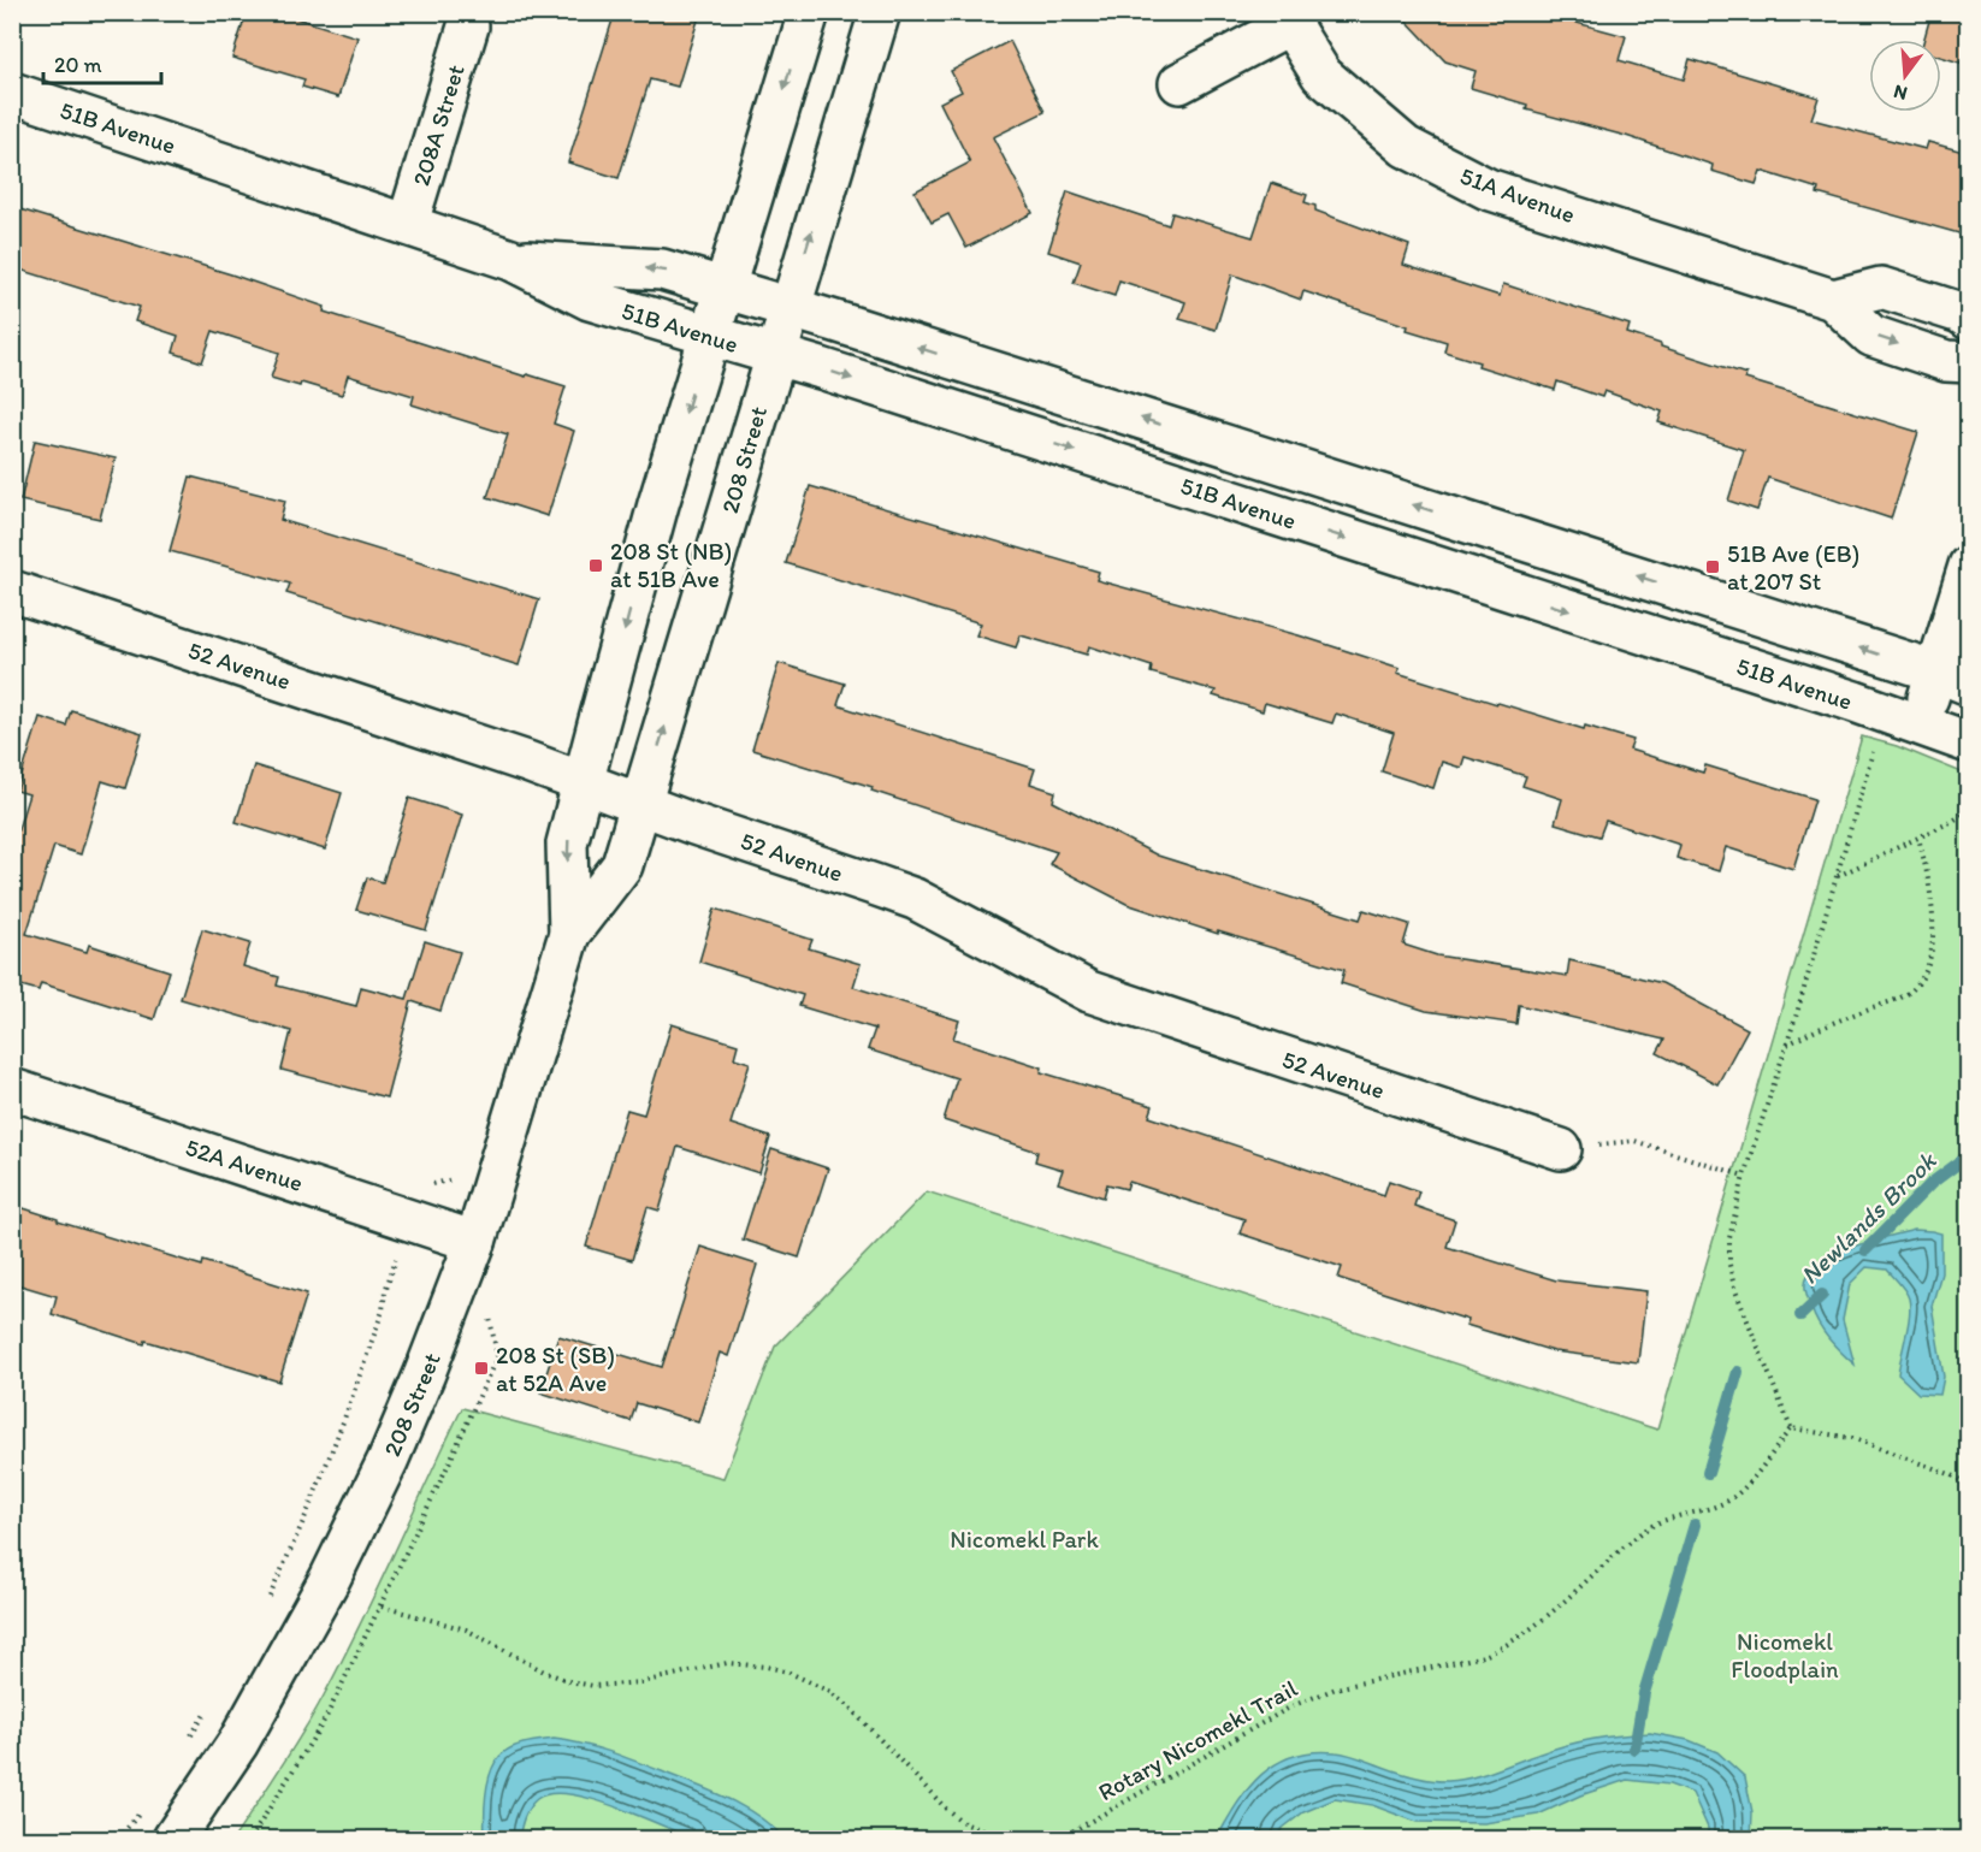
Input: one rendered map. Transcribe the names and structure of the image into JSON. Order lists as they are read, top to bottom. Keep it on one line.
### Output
{"streets":{"street":["208A Street","51B Avenue","51A Avenue","208 Street","52 Avenue","52A Avenue"],"path":["Rotary Nicomekl Trail"]},"crossings":[["208A Street","51B Avenue"],["51B Avenue","208 Street"],["208 Street","52 Avenue"],["208 Street","52A Avenue"]],"water":["Newlands Brook"],"parks":["Nicomekl Park","Nicomekl Floodplain"],"places":{"transit":["208 St (NB) at 51B Ave","51B Ave (EB) at 207 St","208 St (SB) at 52A Ave"]},"scale_bar":"20 m","north":"bottom"}
